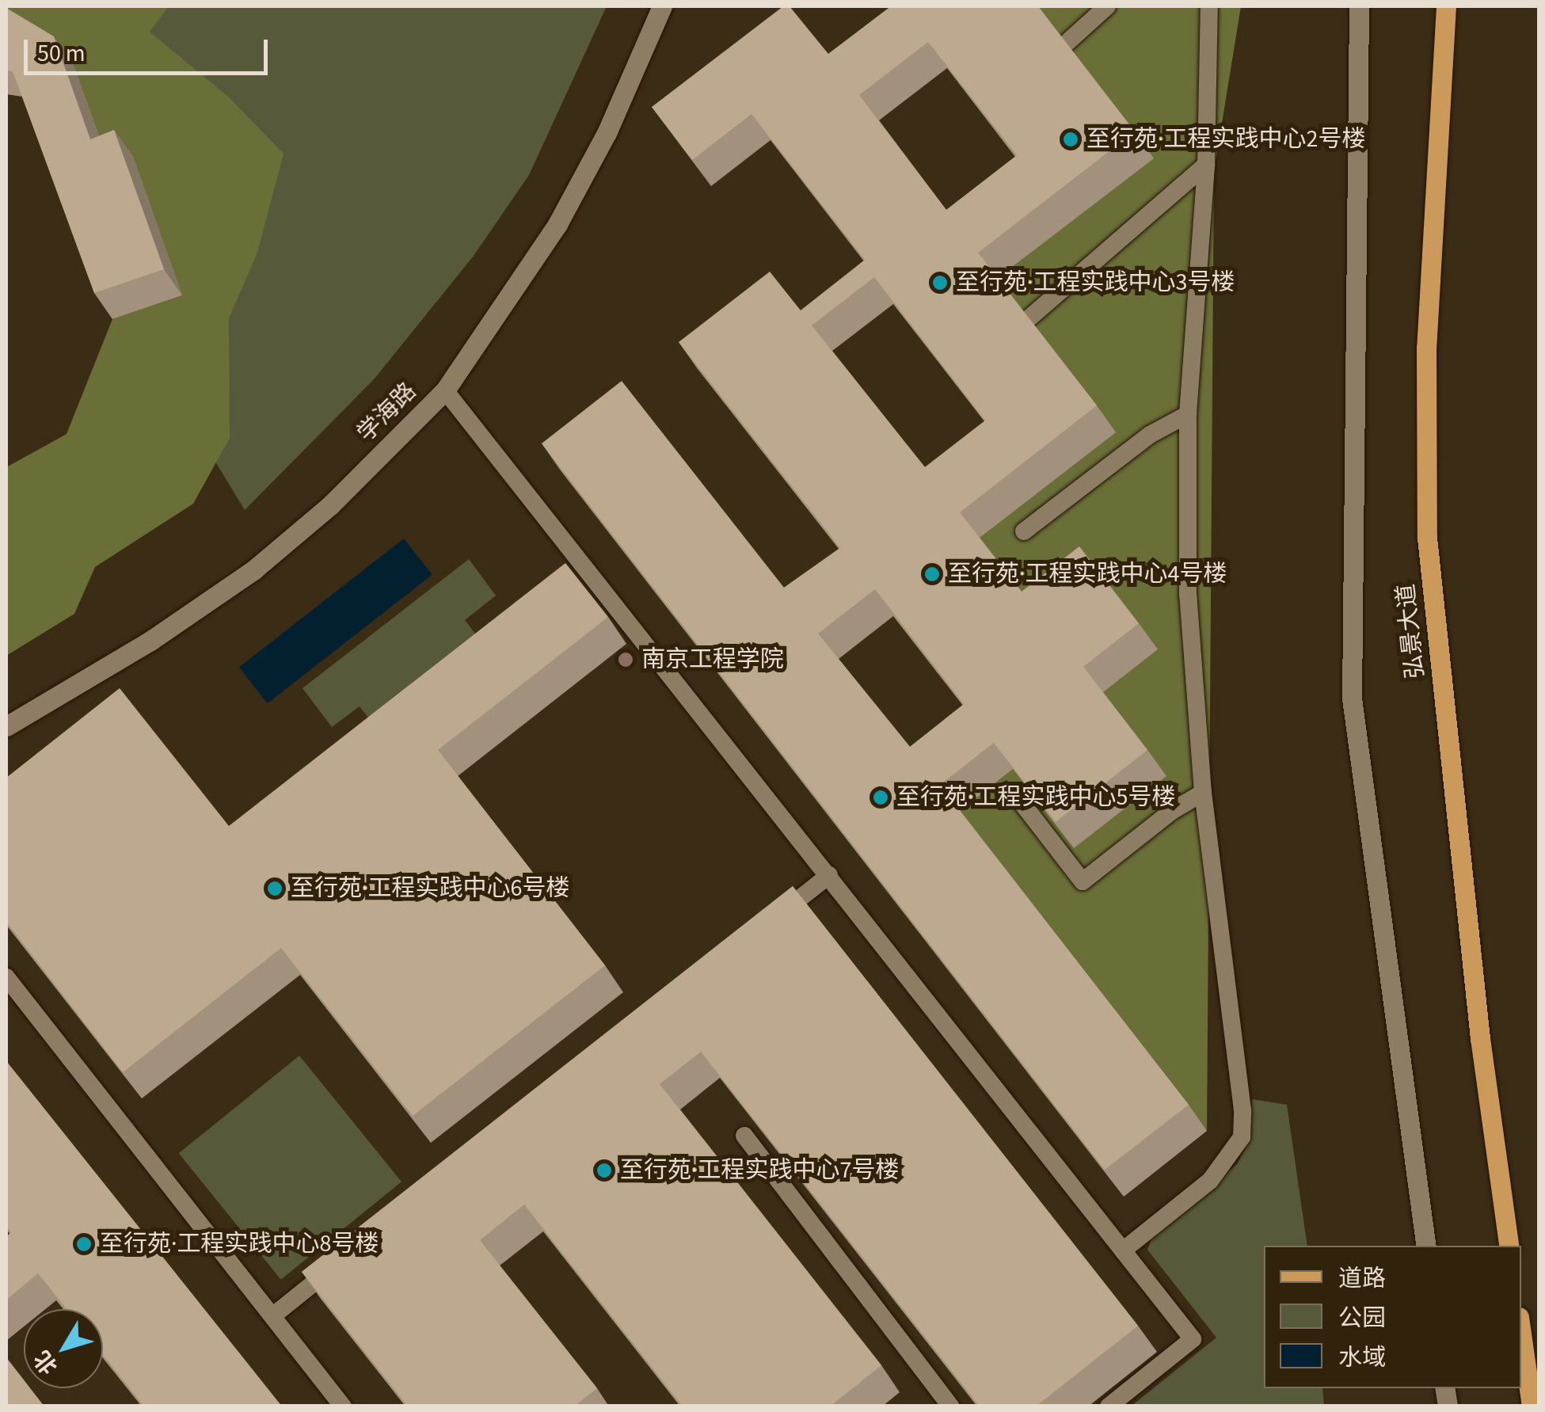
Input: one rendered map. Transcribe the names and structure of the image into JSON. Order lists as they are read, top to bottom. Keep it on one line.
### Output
{"streets":{"main road":["弘景大道"],"street":["学海路"]},"places":["至行苑·工程实践中心2号楼","至行苑·工程实践中心3号楼","至行苑·工程实践中心4号楼","南京工程学院","至行苑·工程实践中心5号楼","至行苑·工程实践中心6号楼","至行苑·工程实践中心7号楼","至行苑·工程实践中心8号楼"],"legend":["道路","公园","水域"],"scale_bar":"50 m","north":"bottom left"}
